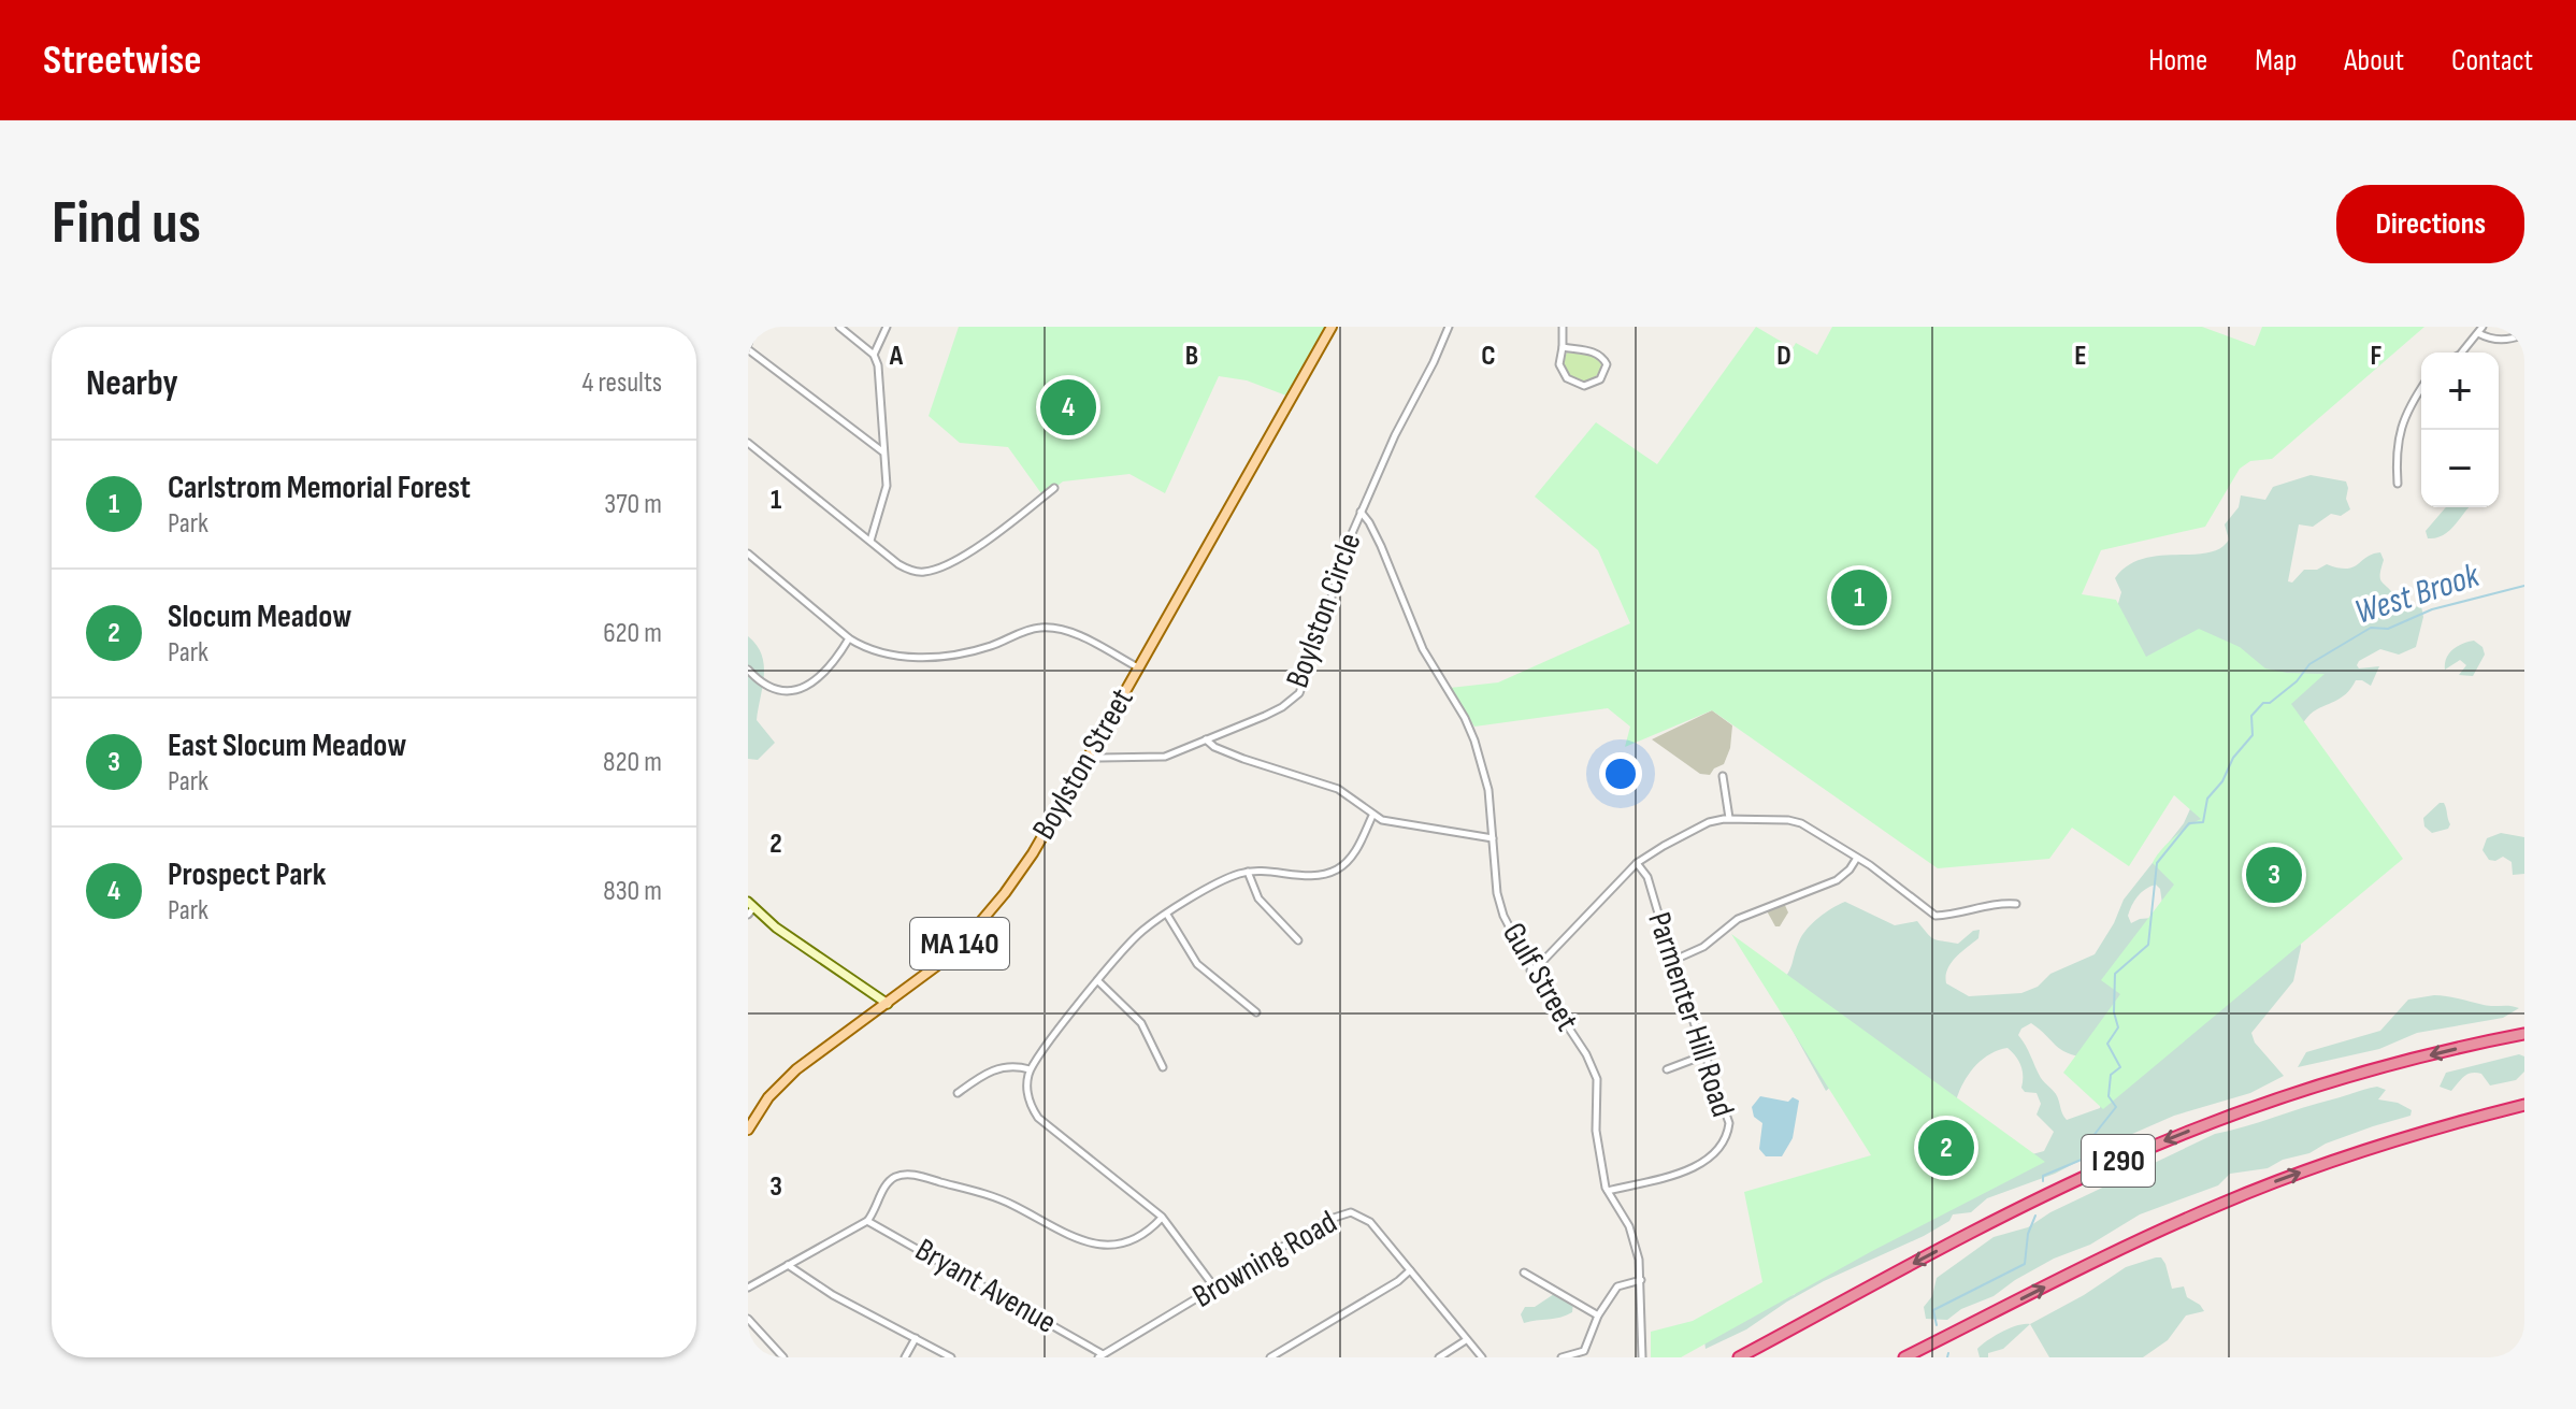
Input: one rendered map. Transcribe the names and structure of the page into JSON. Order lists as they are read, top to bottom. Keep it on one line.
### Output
{"streets":{"highway":["I 290"],"main road":["Boylston Street","MA 140"],"street":["Boylston Circle","Gulf Street","Parmenter Hill Road","Browning Road","Bryant Avenue"]},"crossings":[["Boylston Circle","Boylston Street"],["Boylston Circle","Gulf Street"],["Gulf Street","Parmenter Hill Road"],["Browning Road","Bryant Avenue"]],"water":["West Brook"],"page":{"header":"Streetwise","nav":["Home","Map","About","Contact"],"buttons":"Directions","title":"Find us","heading":["Nearby","4 results"],"map_buttons":["+","−"],"pins":["4","1","3","2"],"list":[{"mark":"1","name":"Carlstrom Memorial Forest","note":"Park","value":"370 m"},{"mark":"2","name":"Slocum Meadow","note":"Park","value":"620 m"},{"mark":"3","name":"East Slocum Meadow","note":"Park","value":"820 m"},{"mark":"4","name":"Prospect Park","note":"Park","value":"830 m"}]},"grid":{"columns":["A","B","C","D","E","F"],"rows":["1","2","3"]}}
